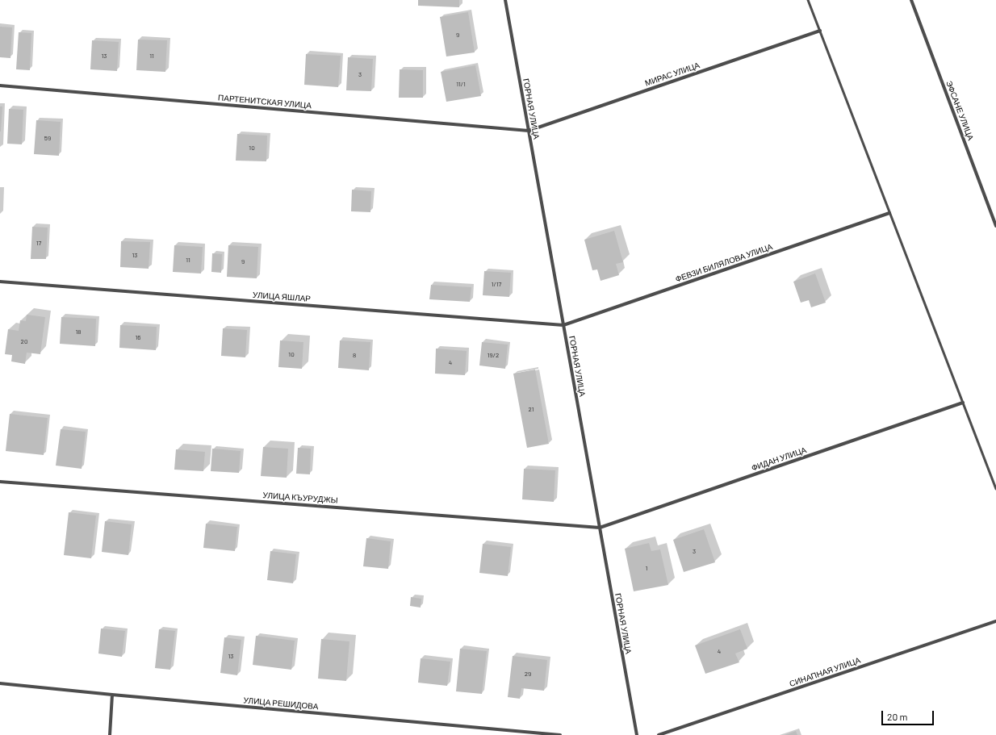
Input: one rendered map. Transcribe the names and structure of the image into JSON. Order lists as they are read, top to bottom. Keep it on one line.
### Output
{"streets":{"street":["МИРАС УЛИЦА","ПАРТЕНИТСКАЯ УЛИЦА","ГОРНАЯ УЛИЦА","ЭФСАНЕ УЛИЦА","ФЕВЗИ БИЛЯЛОВА УЛИЦА","УЛИЦА ЯШЛАР","ФИДАН УЛИЦА","УЛИЦА КЪУРУДЖЫ","СИНАПНАЯ УЛИЦА","УЛИЦА РЕШИДОВА"]},"crossings":[["МИРАС УЛИЦА","ПАРТЕНИТСКАЯ УЛИЦА"],["МИРАС УЛИЦА","ГОРНАЯ УЛИЦА"],["ПАРТЕНИТСКАЯ УЛИЦА","ГОРНАЯ УЛИЦА"],["ГОРНАЯ УЛИЦА","ФЕВЗИ БИЛЯЛОВА УЛИЦА"],["ГОРНАЯ УЛИЦА","УЛИЦА ЯШЛАР"],["ГОРНАЯ УЛИЦА","ФИДАН УЛИЦА"],["ГОРНАЯ УЛИЦА","УЛИЦА КЪУРУДЖЫ"],["ФЕВЗИ БИЛЯЛОВА УЛИЦА","УЛИЦА ЯШЛАР"],["ФИДАН УЛИЦА","УЛИЦА КЪУРУДЖЫ"]],"house_numbers":["9","13","11","3","11/1","59","10","17","13","11","9","1/17","18","16","20","10","8","19/2","4","21","3","1","4","13","29"],"scale_bar":"20 m"}
